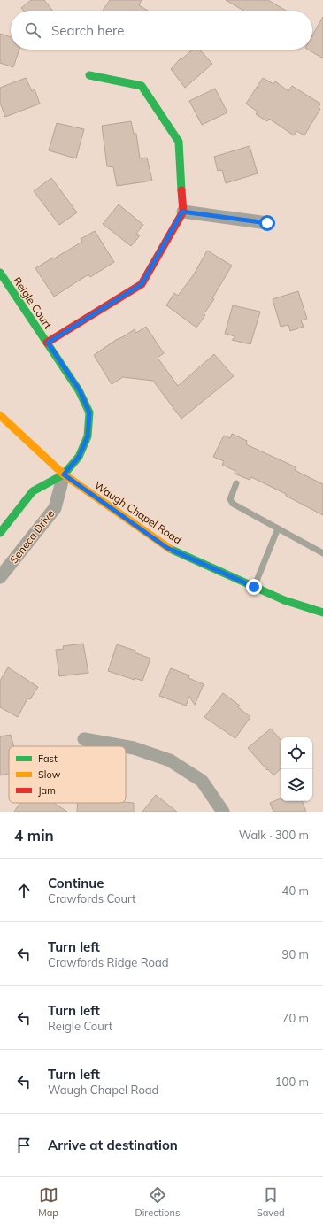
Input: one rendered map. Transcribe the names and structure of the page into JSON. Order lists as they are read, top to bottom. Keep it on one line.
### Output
{"streets":{"street":["Reigle Court","Waugh Chapel Road","Seneca Drive"]},"crossings":[["Reigle Court","Waugh Chapel Road"],["Reigle Court","Seneca Drive"],["Waugh Chapel Road","Seneca Drive"]],"legend":["Fast","Slow","Jam"],"page":{"search":"Search here","heading":["4 min","Walk · 300 m"],"list":[["Continue","Crawfords Court","40 m"],["Turn left","Crawfords Ridge Road","90 m"],["Turn left","Reigle Court","70 m"],["Turn left","Waugh Chapel Road","100 m"],"Arrive at destination"],"nav":["Map","Directions","Saved"]}}
